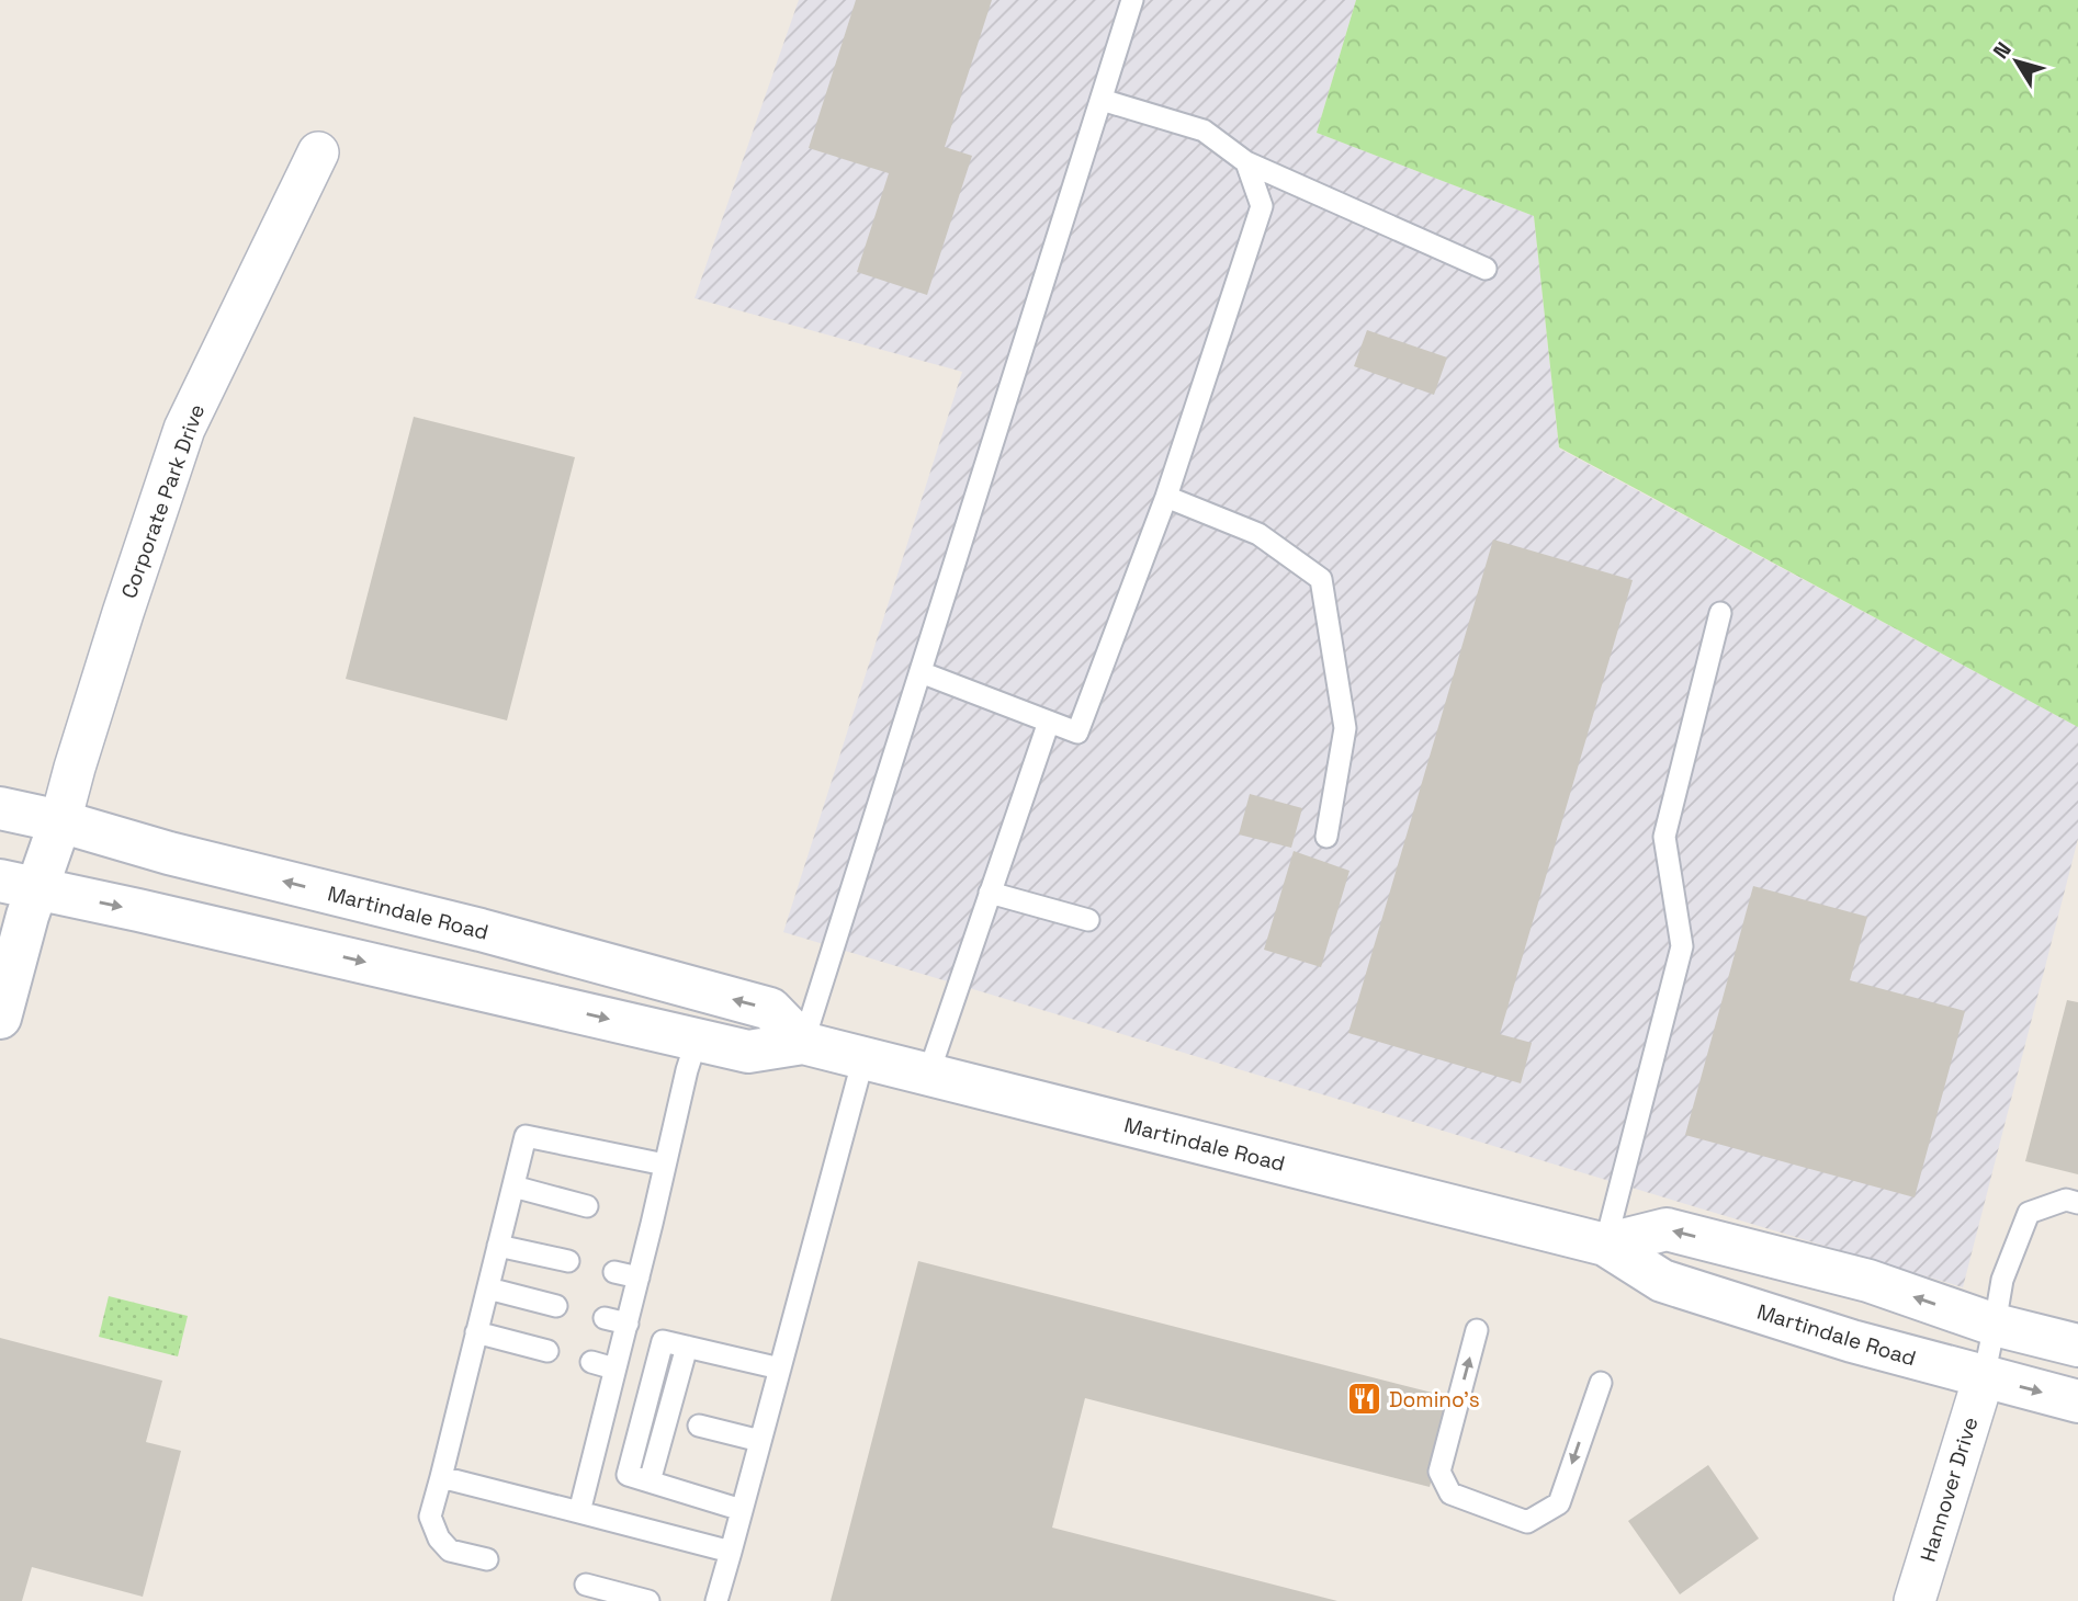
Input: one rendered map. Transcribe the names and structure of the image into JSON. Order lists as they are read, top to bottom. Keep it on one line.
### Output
{"streets":{"main road":["Martindale Road"],"street":["Corporate Park Drive","Hannover Drive"]},"crossings":[["Corporate Park Drive","Martindale Road"],["Martindale Road","Hannover Drive"]],"places":{"restaurant":["Domino's"]},"north":"top left"}
